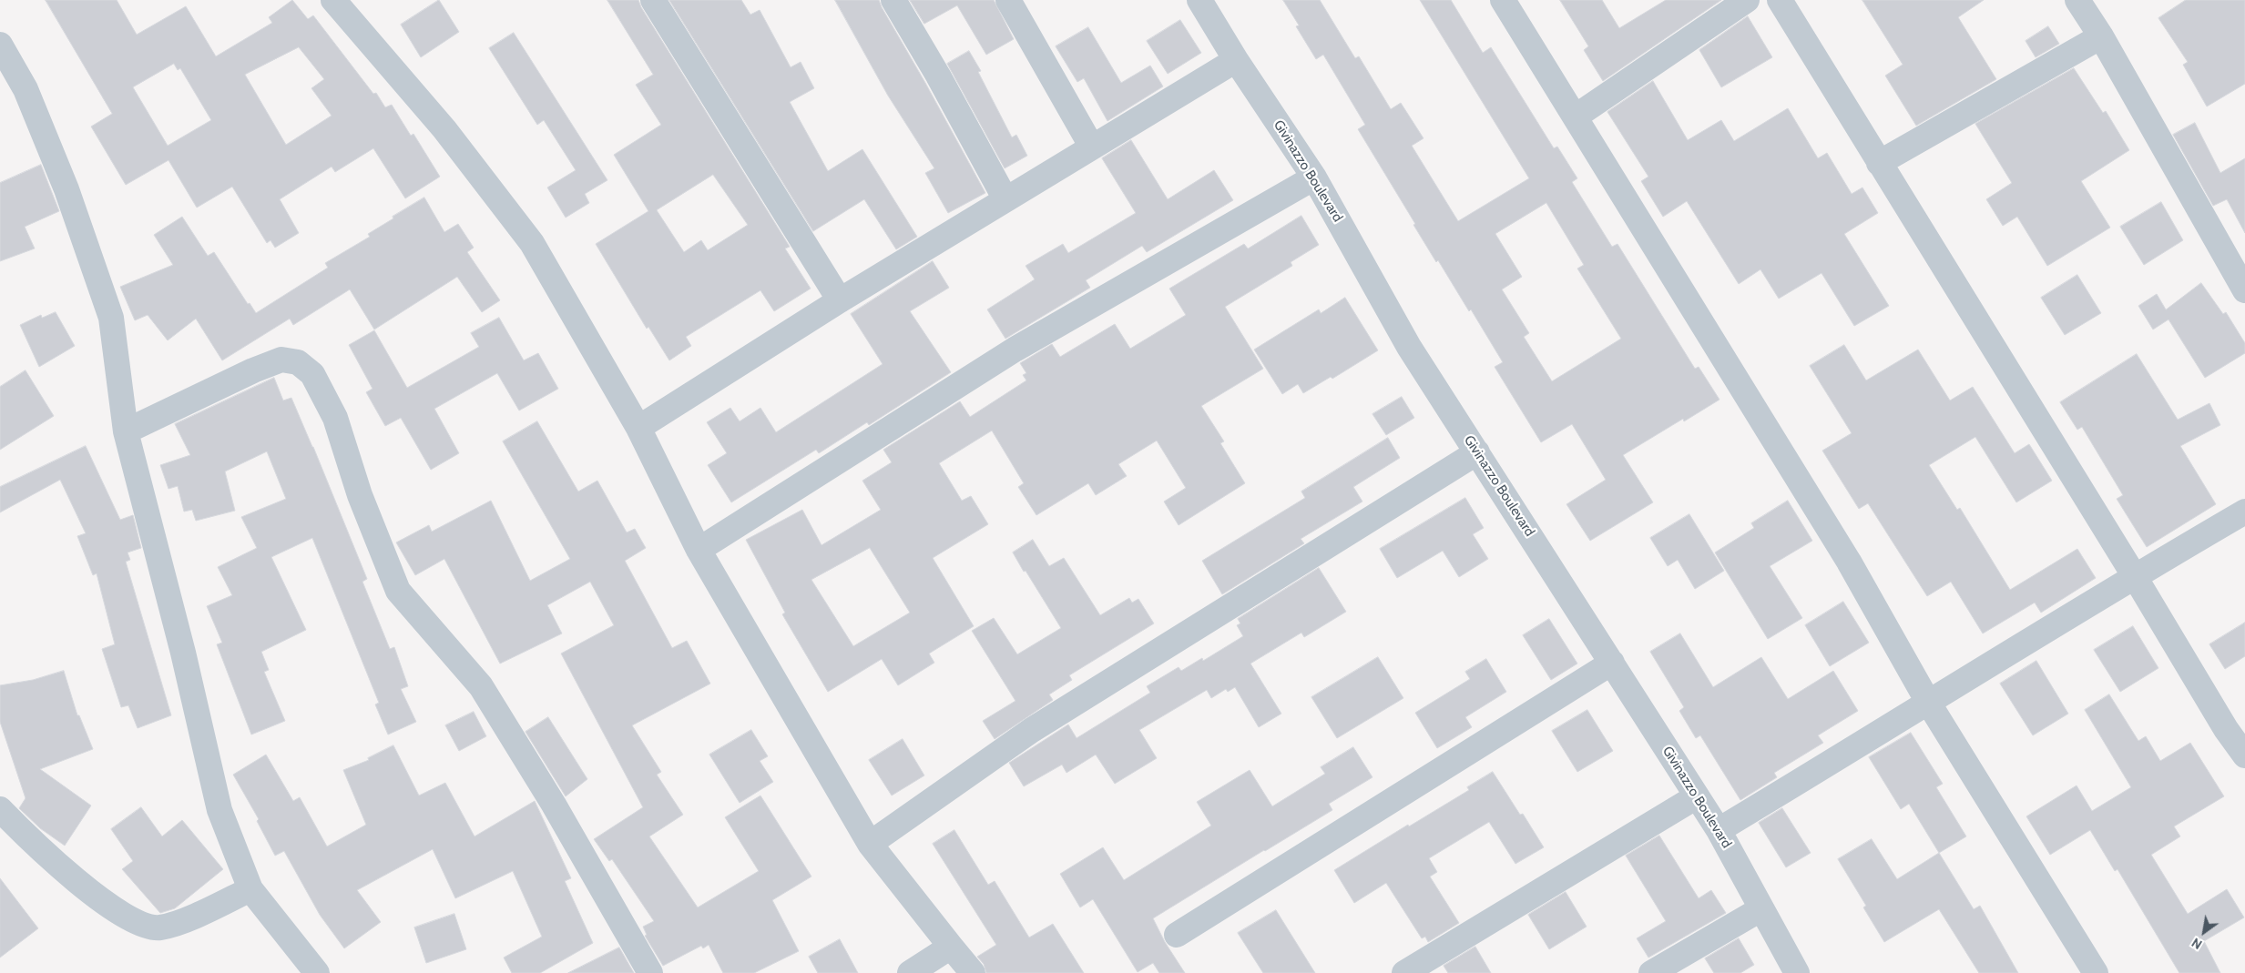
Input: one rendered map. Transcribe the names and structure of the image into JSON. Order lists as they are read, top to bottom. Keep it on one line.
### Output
{"streets":{"street":["Givinazzo Boulevard"]},"north":"bottom left"}
